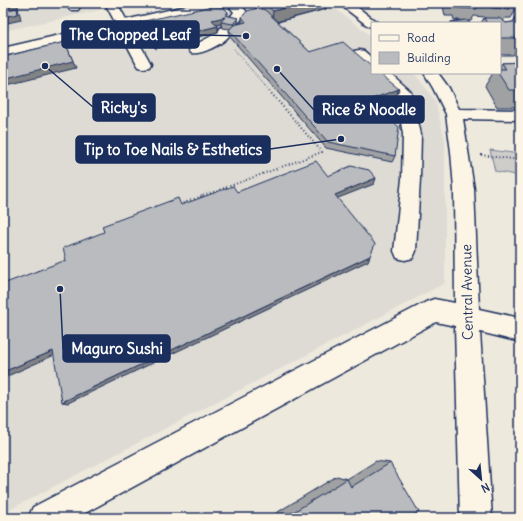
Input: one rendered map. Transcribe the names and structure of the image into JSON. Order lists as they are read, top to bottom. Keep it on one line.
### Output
{"streets":{"street":["Central Avenue"]},"places":["The Chopped Leaf","Ricky's","Rice & Noodle","Tip to Toe Nails & Esthetics","Maguro Sushi"],"legend":["Road","Building"],"north":"bottom right"}
